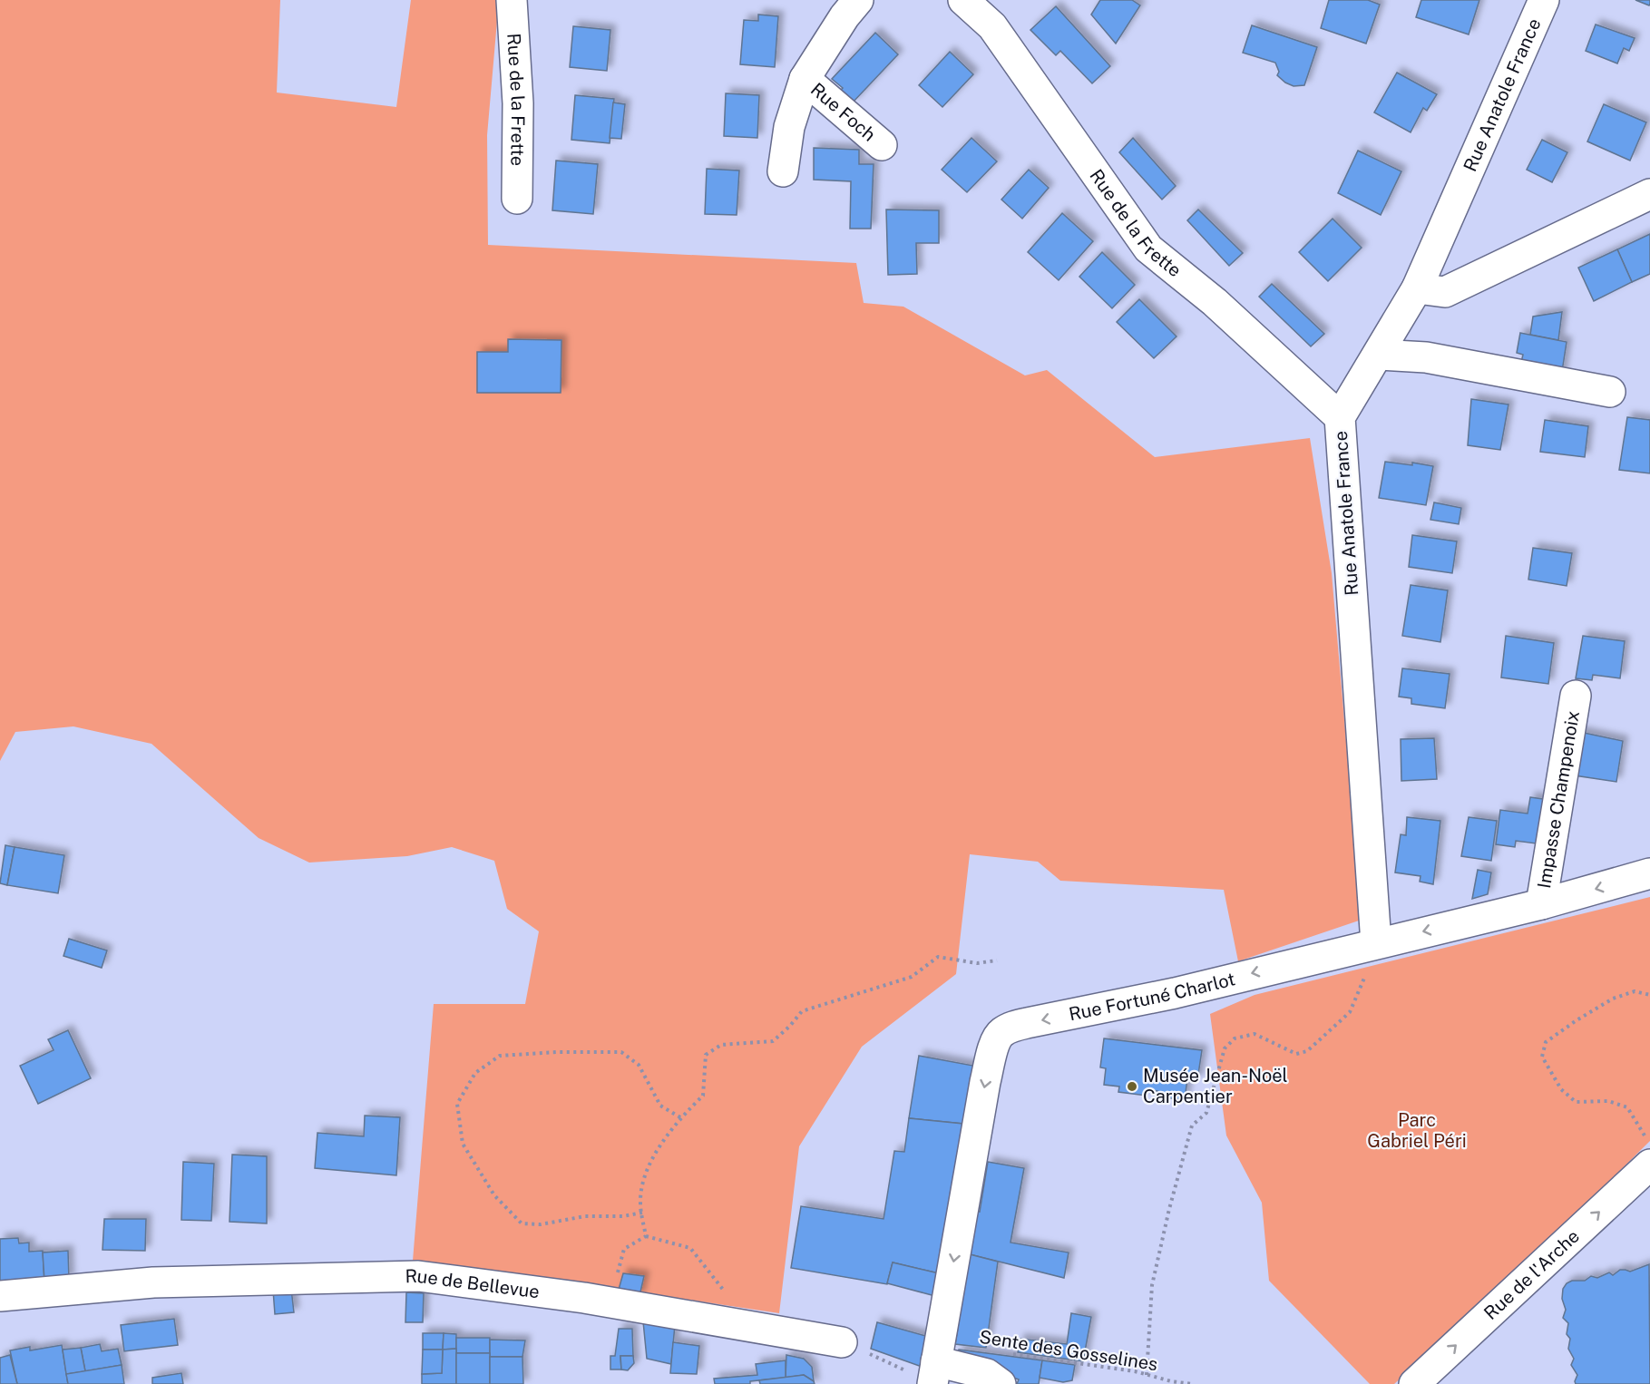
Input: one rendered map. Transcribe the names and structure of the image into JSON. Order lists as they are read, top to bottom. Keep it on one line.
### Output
{"streets":{"street":["Rue Anatole France","Rue de la Frette","Rue Foch","Impasse Champenoix","Rue Fortuné Charlot","Rue de l'Arche","Rue de Bellevue"],"path":["Sente des Gosselines"]},"crossings":[["Rue Anatole France","Rue de la Frette"],["Rue Anatole France","Rue Fortuné Charlot"],["Impasse Champenoix","Rue Fortuné Charlot"]],"one_way":["Rue Fortuné Charlot","Rue de l'Arche"],"parks":["Parc Gabriel Péri"],"places":["Musée Jean-Noël Carpentier"]}
